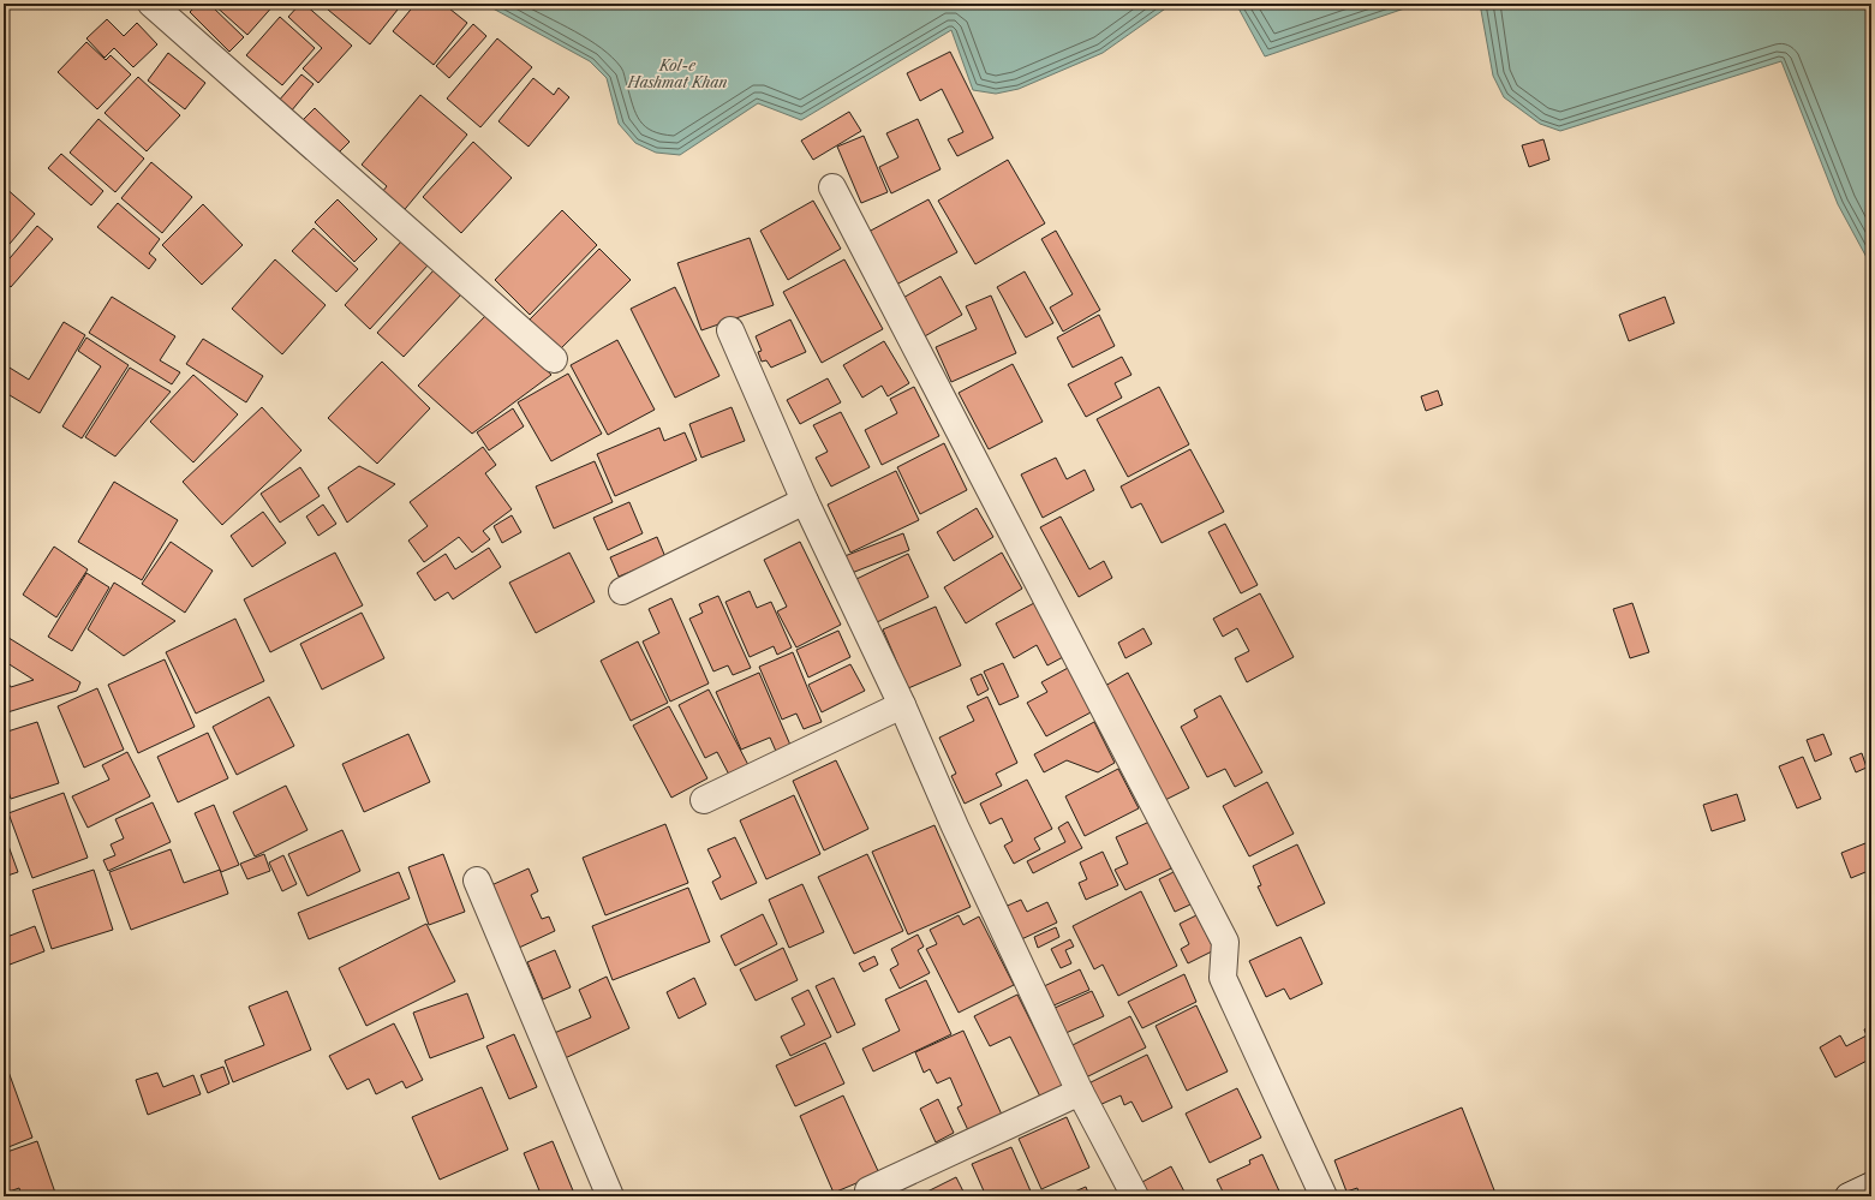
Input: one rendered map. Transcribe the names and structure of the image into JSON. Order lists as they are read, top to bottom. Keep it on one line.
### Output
{"water":["Kol-e Hashmat Khan"]}
